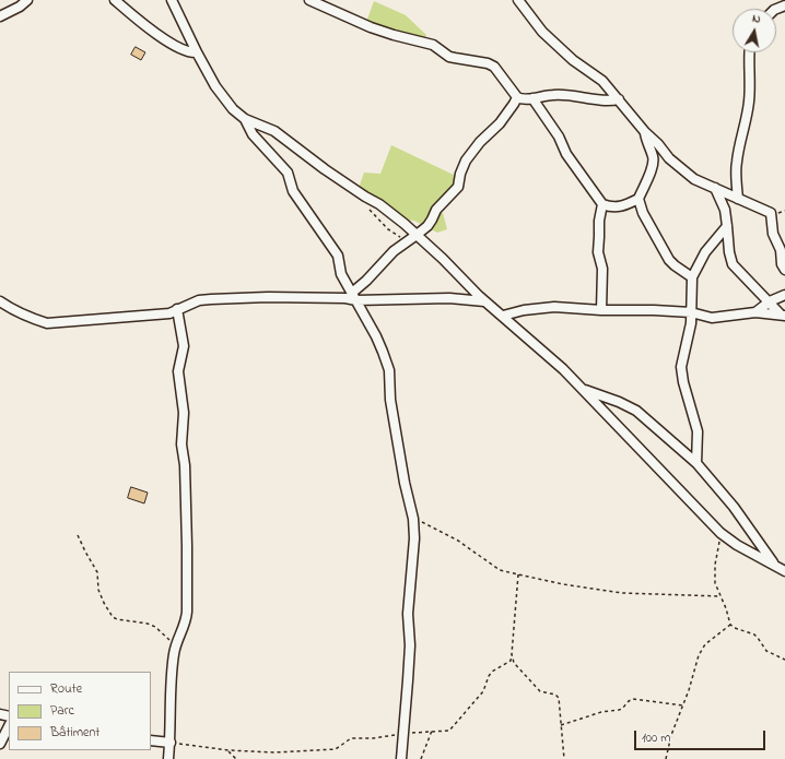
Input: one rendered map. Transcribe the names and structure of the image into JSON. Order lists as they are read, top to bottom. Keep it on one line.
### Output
{"legend":["Route","Parc","Bâtiment"],"scale_bar":"100 m","north":"top"}
